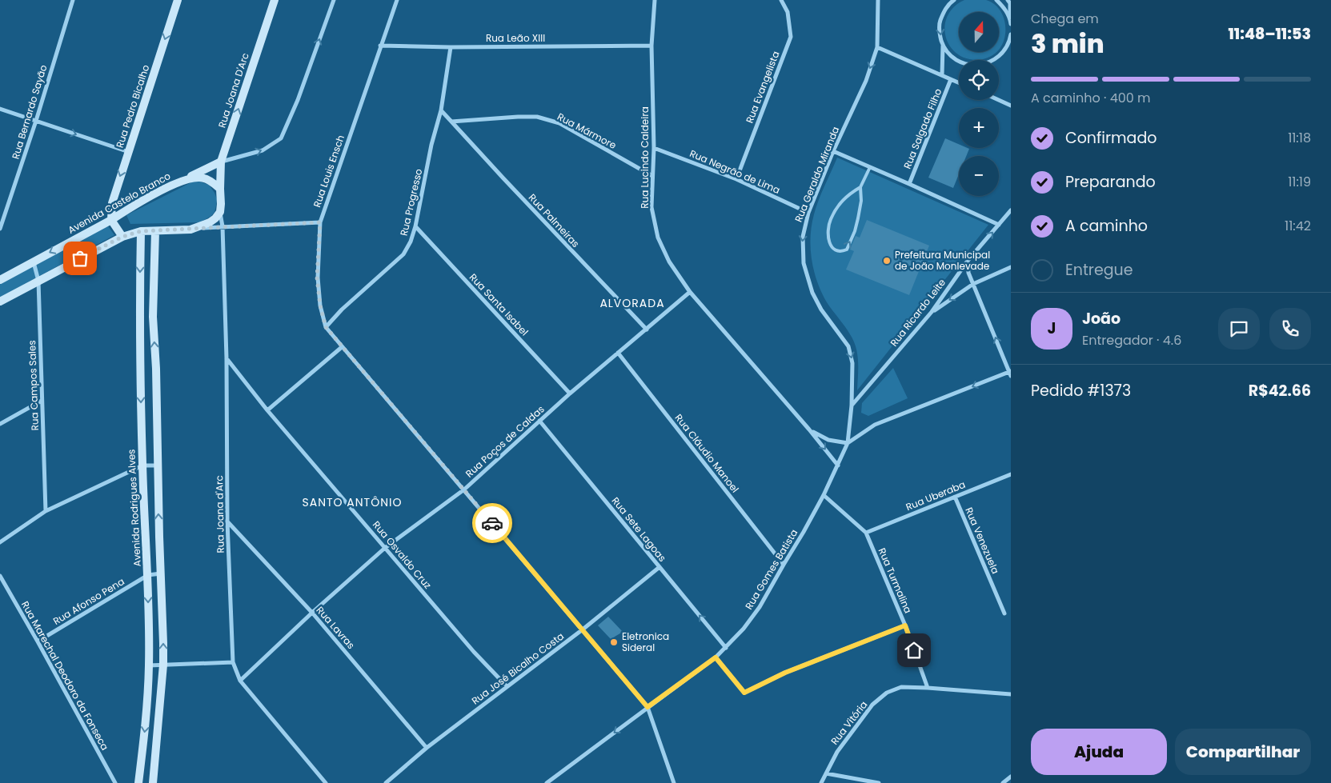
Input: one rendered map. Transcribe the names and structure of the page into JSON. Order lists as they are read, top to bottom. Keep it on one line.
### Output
{"streets":{"street":["Rua Leão XIII","Rua Evangelista","Rua Joana D'Arc","Rua Pedro Bicalho","Rua Bernardo Sayão","Rua Salgado Filho","Rua Mármore","Rua Lucindo Caldeira","Rua Louis Ensch","Rua Negrão de Lima","Rua Geraldo Miranda","Rua Progresso","Avenida Castelo Branco","Rua Palmeiras","Rua Santa Isabel","Rua Ricardo Leite","Rua Campos Sales","Rua Poços de Caldas","Rua Cláudio Manoel","Rua Uberaba","Avenida Rodrigues Alves","Rua Joana d'Arc","Rua Sete Lagoas","Rua Venezuela","Rua Osvaldo Cruz","Rua Gomes Batista","Rua Turmalina","Rua Afonso Pena","Rua Lavras","Rua José Bicalho Costa","Rua Marechal Deodoro da Fonseca","Rua Vitória"]},"crossings":[["Rua Leão XIII","Rua Lucindo Caldeira"],["Rua Leão XIII","Rua Louis Ensch"],["Rua Leão XIII","Rua Progresso"],["Rua Evangelista","Rua Negrão de Lima"],["Rua Joana D'Arc","Avenida Castelo Branco"],["Rua Pedro Bicalho","Avenida Castelo Branco"],["Rua Mármore","Rua Lucindo Caldeira"],["Rua Mármore","Rua Palmeiras"],["Rua Lucindo Caldeira","Rua Negrão de Lima"],["Rua Lucindo Caldeira","Rua Geraldo Miranda"],["Rua Lucindo Caldeira","Rua Poços de Caldas"],["Rua Lucindo Caldeira","Rua Gomes Batista"],["Rua Louis Ensch","Rua Progresso"],["Rua Louis Ensch","Rua Poços de Caldas"],["Rua Louis Ensch","Rua Gomes Batista"],["Rua Louis Ensch","Rua José Bicalho Costa"],["Rua Negrão de Lima","Rua Geraldo Miranda"],["Rua Geraldo Miranda","Rua Ricardo Leite"],["Rua Progresso","Rua Santa Isabel"],["Avenida Castelo Branco","Rua Campos Sales"],["Rua Palmeiras","Rua Poços de Caldas"],["Rua Santa Isabel","Rua Poços de Caldas"],["Rua Poços de Caldas","Rua Cláudio Manoel"],["Rua Poços de Caldas","Rua Joana d'Arc"],["Rua Poços de Caldas","Rua Sete Lagoas"],["Rua Poços de Caldas","Rua Osvaldo Cruz"],["Rua Poços de Caldas","Rua Lavras"],["Rua Cláudio Manoel","Rua Gomes Batista"],["Rua Uberaba","Rua Venezuela"],["Rua Uberaba","Rua Turmalina"],["Avenida Rodrigues Alves","Rua Afonso Pena"],["Rua Joana d'Arc","Rua Osvaldo Cruz"],["Rua Joana d'Arc","Rua Lavras"],["Rua Sete Lagoas","Rua Gomes Batista"],["Rua Sete Lagoas","Rua José Bicalho Costa"],["Rua Osvaldo Cruz","Rua José Bicalho Costa"],["Rua Gomes Batista","Rua Turmalina"],["Rua Turmalina","Rua Vitória"],["Rua Afonso Pena","Rua Marechal Deodoro da Fonseca"],["Rua Lavras","Rua José Bicalho Costa"]],"one_way":["Rua Joana D'Arc","Rua Pedro Bicalho","Rua Geraldo Miranda","Rua Sete Lagoas"],"districts":["ALVORADA","SANTO ANTÔNIO"],"places":["Prefeitura Municipal de João Monlevade","Eletronica Sideral"],"north":"top","page":{"heading":["3 min","Chega em","11:48–11:53"],"panel":["João","Entregador · 4.6","Pedido #1373","R$42.66"],"map_buttons":["+","−"],"bar":"A caminho · 400 m","list":[["Confirmado","11:18"],["Preparando","11:19"],["A caminho","11:42"],"Entregue"],"round":"J","buttons":["Ajuda","Compartilhar"]}}
